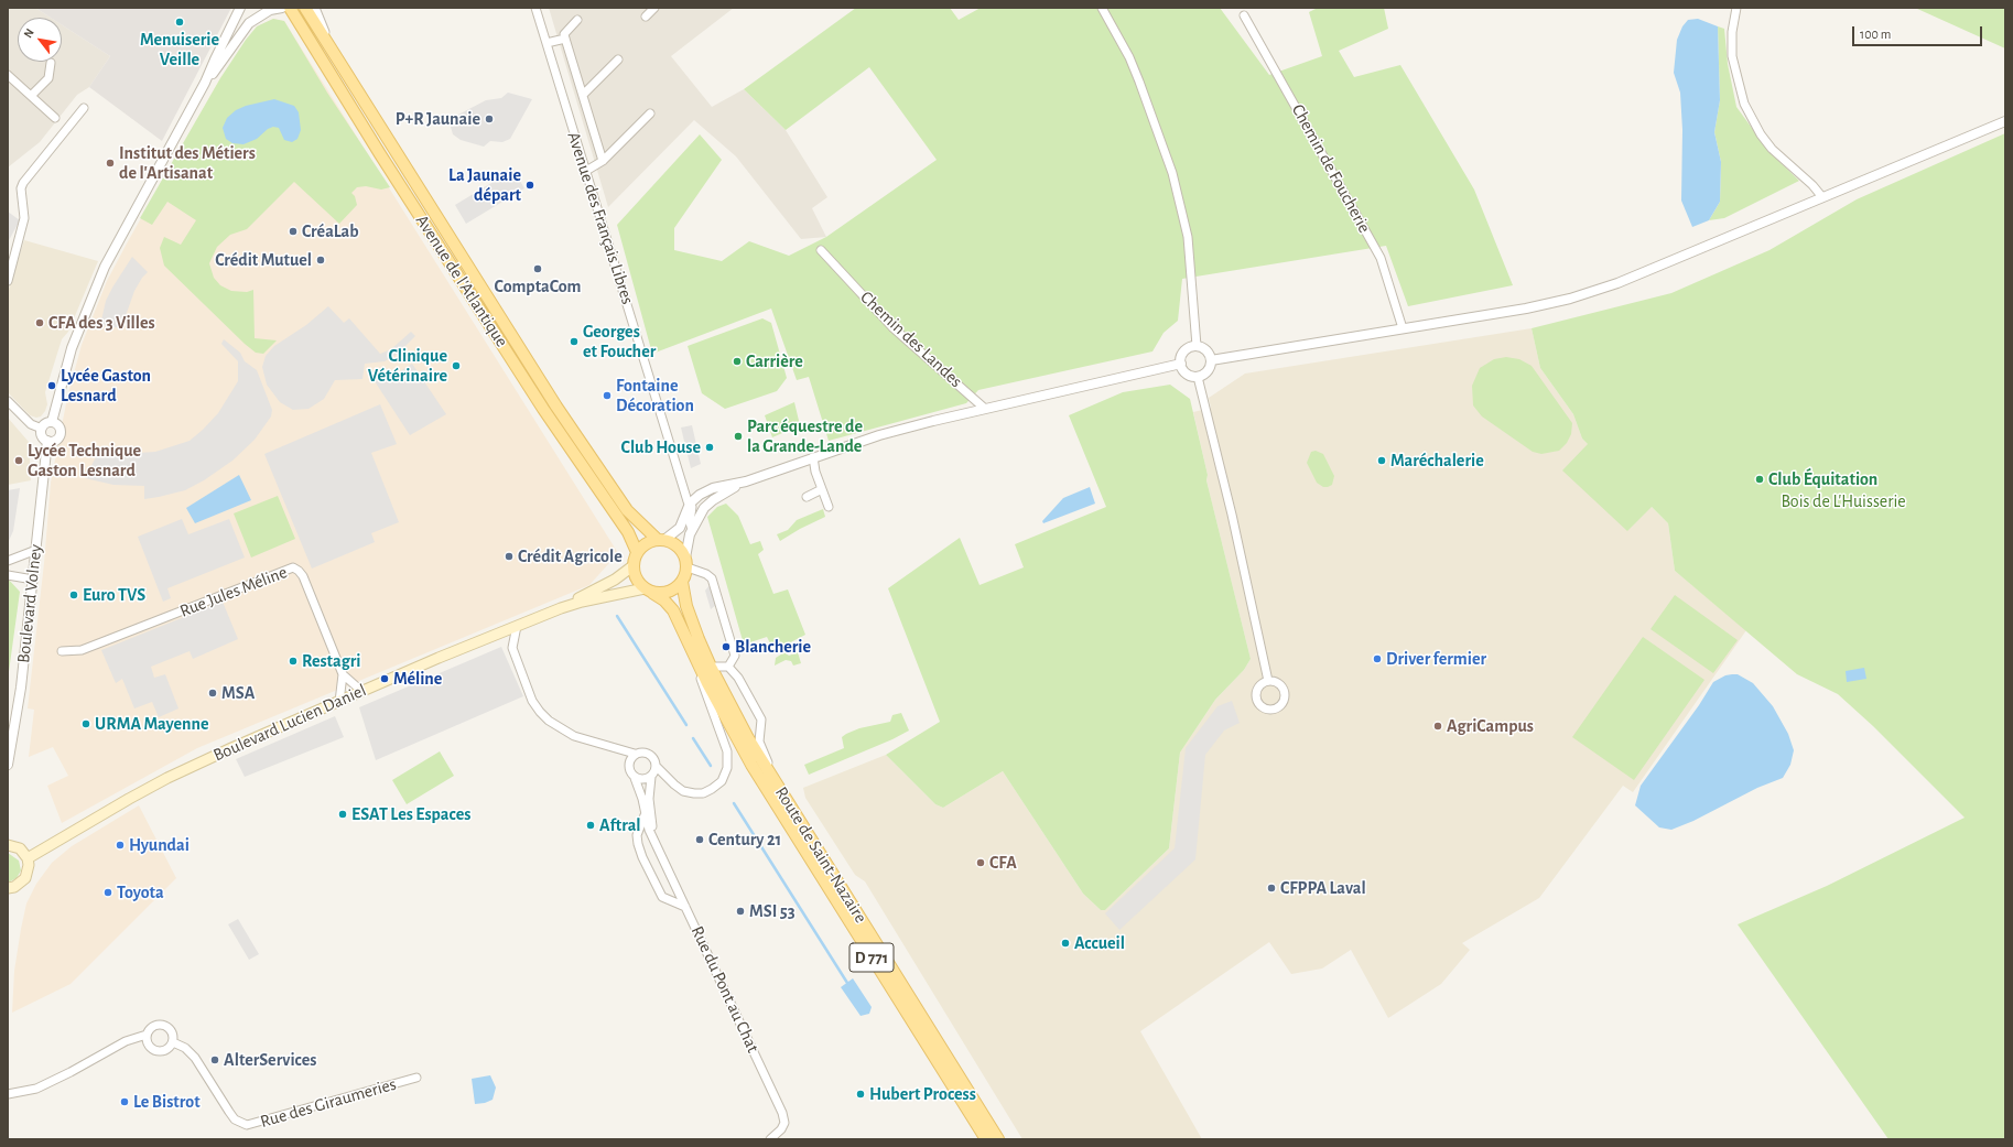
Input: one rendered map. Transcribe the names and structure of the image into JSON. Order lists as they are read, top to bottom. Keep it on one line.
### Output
{"streets":{"main road":["Avenue de l'Atlantique","Boulevard Lucien Daniel","Route de Saint-Nazaire","D 771"],"street":["Chemin de Foucherie","Avenue des Français Libres","Chemin des Landes","Rue Jules Méline","Boulevard Volney","Rue du Pont au Chat","Rue des Giraumeries"]},"crossings":[["Avenue de l'Atlantique","Boulevard Lucien Daniel"],["Avenue de l'Atlantique","Route de Saint-Nazaire"],["Rue Jules Méline","Boulevard Lucien Daniel"],["Boulevard Lucien Daniel","Route de Saint-Nazaire"]],"parks":["Bois de L'Huisserie"],"places":["Menuiserie Veille","P+R Jaunaie","Institut des Métiers de l'Artisanat","La Jaunaie départ","CréaLab","Crédit Mutuel","ComptaCom","CFA des 3 Villes","Georges et Foucher","Carrière","Clinique Vétérinaire","Lycée Gaston Lesnard","Fontaine Décoration","Parc équestre de la Grande-Lande","Club House","Lycée Technique Gaston Lesnard","Maréchalerie","Club Équitation","Crédit Agricole","Euro TVS","Blancherie","Driver fermier","Restagri","Méline","MSA","URMA Mayenne","AgriCampus","ESAT Les Espaces","Aftral","Century 21","Hyundai","CFA","CFPPA Laval","Toyota","MSI 53","Accueil","AlterServices","Hubert Process","Le Bistrot"],"scale_bar":"100 m","north":"top left"}
